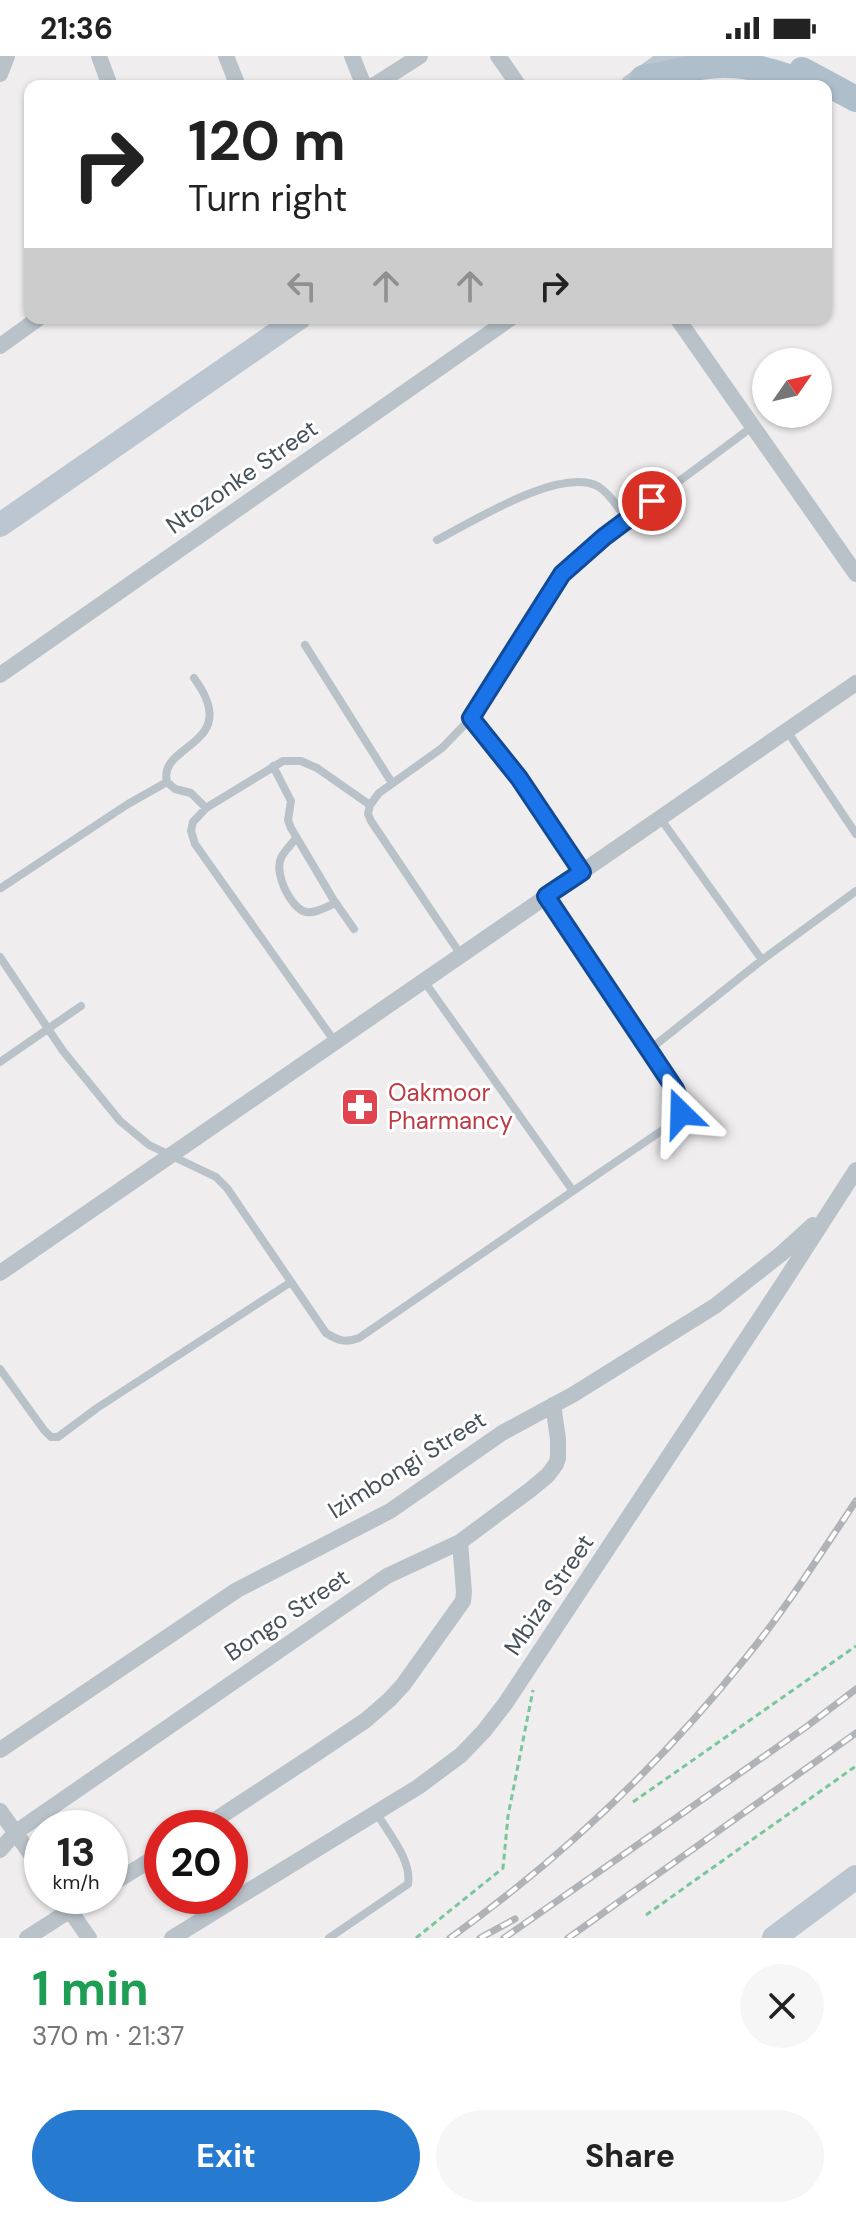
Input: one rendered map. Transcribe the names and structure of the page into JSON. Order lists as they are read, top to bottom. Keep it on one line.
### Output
{"streets":{"street":["Ntozonke Street","Izimbongi Street","Mbiza Street","Bongo Street"]},"crossings":[["Izimbongi Street","Mbiza Street"],["Izimbongi Street","Bongo Street"]],"places":{"pharmacy":["Oakmoor Pharmancy"]},"north":"top right","page":{"status":"21:36","turn":["120 m","Turn right"],"speed":"13 km/h","limit":"20","heading":["1 min","370 m · 21:37"],"buttons":["Exit","Share"]}}
